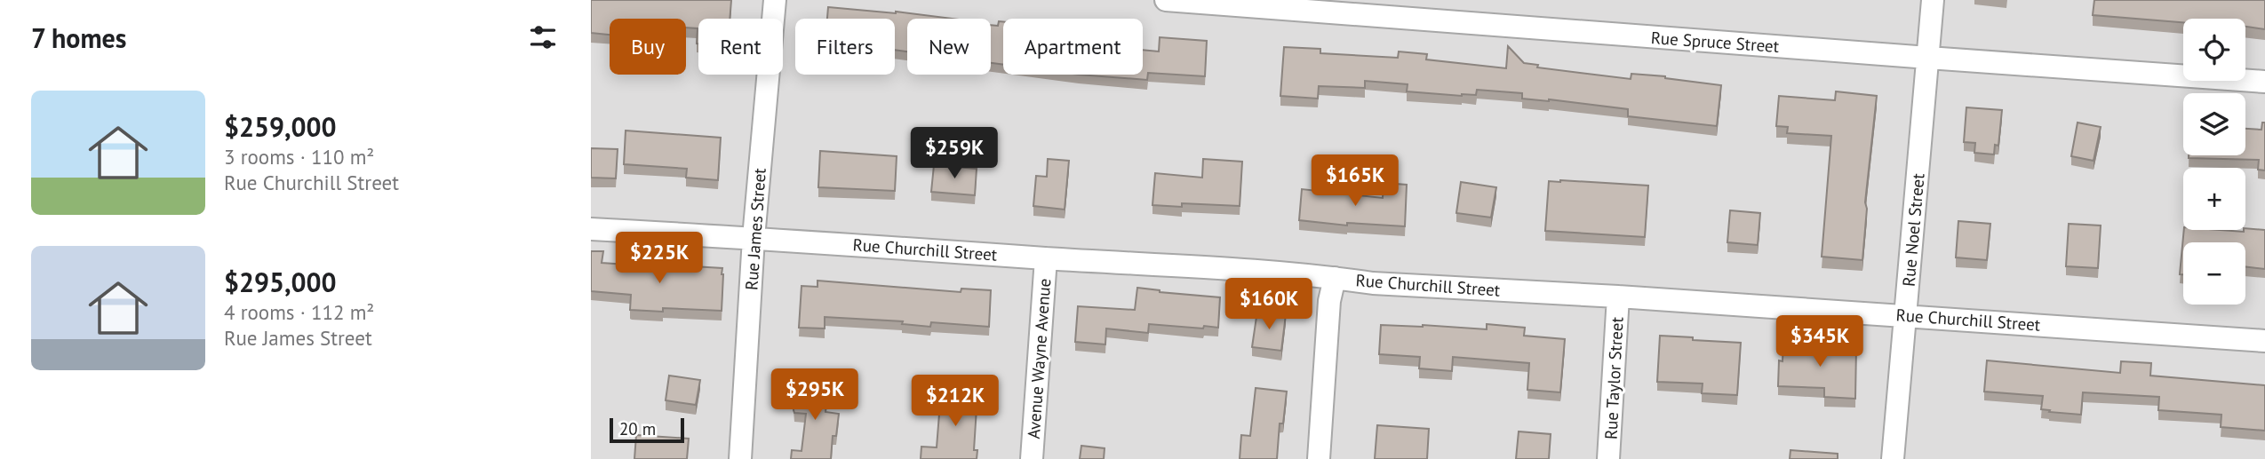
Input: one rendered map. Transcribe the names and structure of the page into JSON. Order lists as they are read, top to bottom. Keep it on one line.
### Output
{"streets":{"street":["Rue Spruce Street","Rue James Street","Rue Noel Street","Rue Churchill Street","Avenue Wayne Avenue","Rue Taylor Street"]},"crossings":[["Rue Spruce Street","Rue Noel Street"],["Rue James Street","Rue Churchill Street"],["Rue Noel Street","Rue Churchill Street"],["Rue Churchill Street","Avenue Wayne Avenue"],["Rue Churchill Street","Rue Taylor Street"]],"scale_bar":"20 m","page":{"heading":"7 homes","map_buttons":["+","−"],"chip":["Buy","Rent","Filters","New","Apartment"],"list":[{"name":"$259,000","note":"3 rooms · 110 m² · Rue Churchill Street"},{"name":"$295,000","note":"4 rooms · 112 m² · Rue James Street"}],"price":["$259K","$165K","$225K","$160K","$345K","$295K","$212K"],"scale":"20 m"}}
